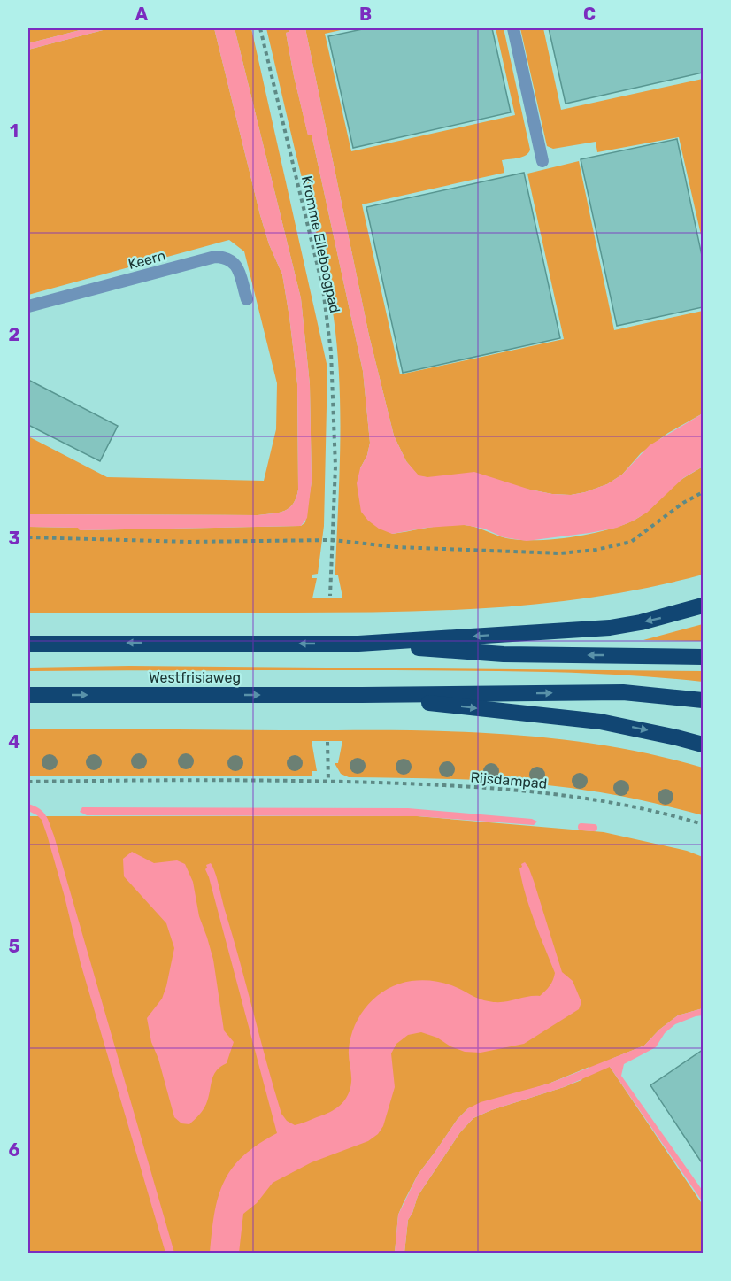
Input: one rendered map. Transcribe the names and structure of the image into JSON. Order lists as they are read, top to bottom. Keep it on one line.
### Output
{"streets":{"highway":["Westfrisiaweg"],"lane":["Keern"],"path":["Kromme Elleboogpad","Rijsdampad"]},"grid":{"columns":["A","B","C"],"rows":["1","2","3","4","5","6"]}}
